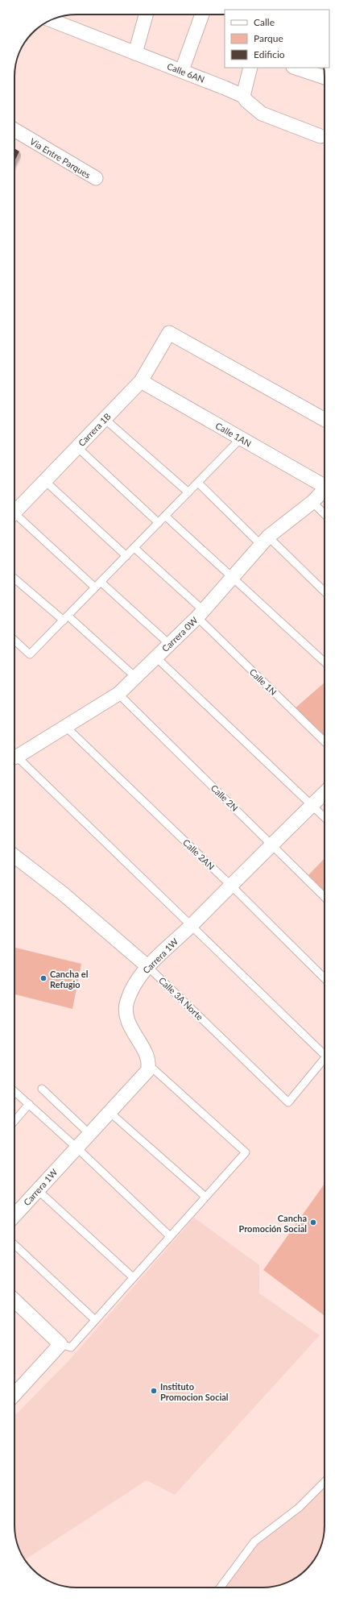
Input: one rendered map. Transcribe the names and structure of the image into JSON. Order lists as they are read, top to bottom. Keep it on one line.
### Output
{"streets":{"street":["Calle 6AN","Via Entre Parques","Carrera 1B","Calle 1AN","Carrera 0W","Carrera 1W","Calle 3A Norte"],"lane":["Calle 1N","Calle 2N","Calle 2AN"]},"crossings":[["Carrera 1B","Calle 1AN"],["Carrera 0W","Calle 1N"],["Carrera 0W","Calle 2N"],["Carrera 0W","Calle 2AN"],["Calle 2N","Carrera 1W"],["Calle 2AN","Carrera 1W"],["Carrera 1W","Calle 3A Norte"]],"places":["Cancha el Refugio","Cancha Promoción Social","Instituto Promocion Social"],"legend":["Calle","Parque","Edificio"]}
